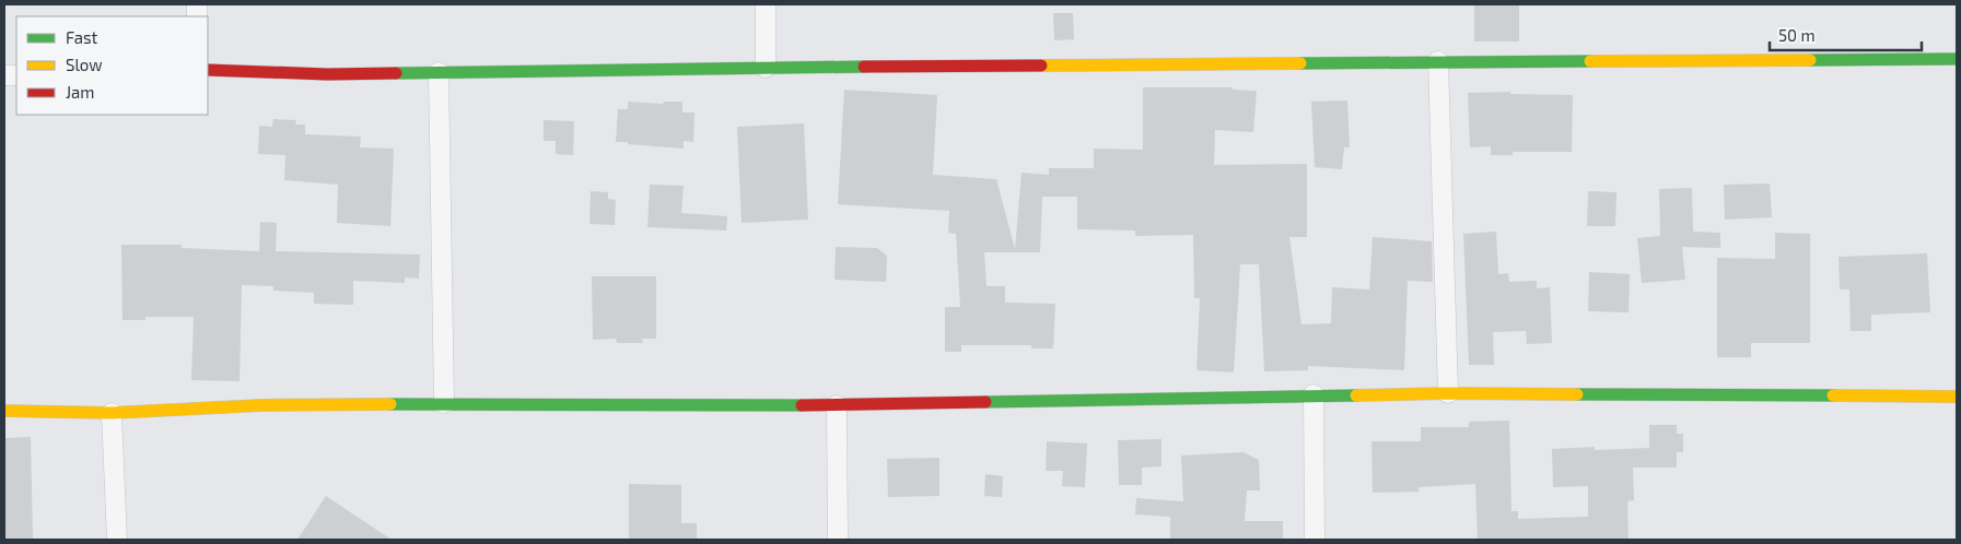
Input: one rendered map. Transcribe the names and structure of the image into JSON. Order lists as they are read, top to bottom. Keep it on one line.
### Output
{"legend":["Fast","Slow","Jam"],"scale_bar":"50 m"}
